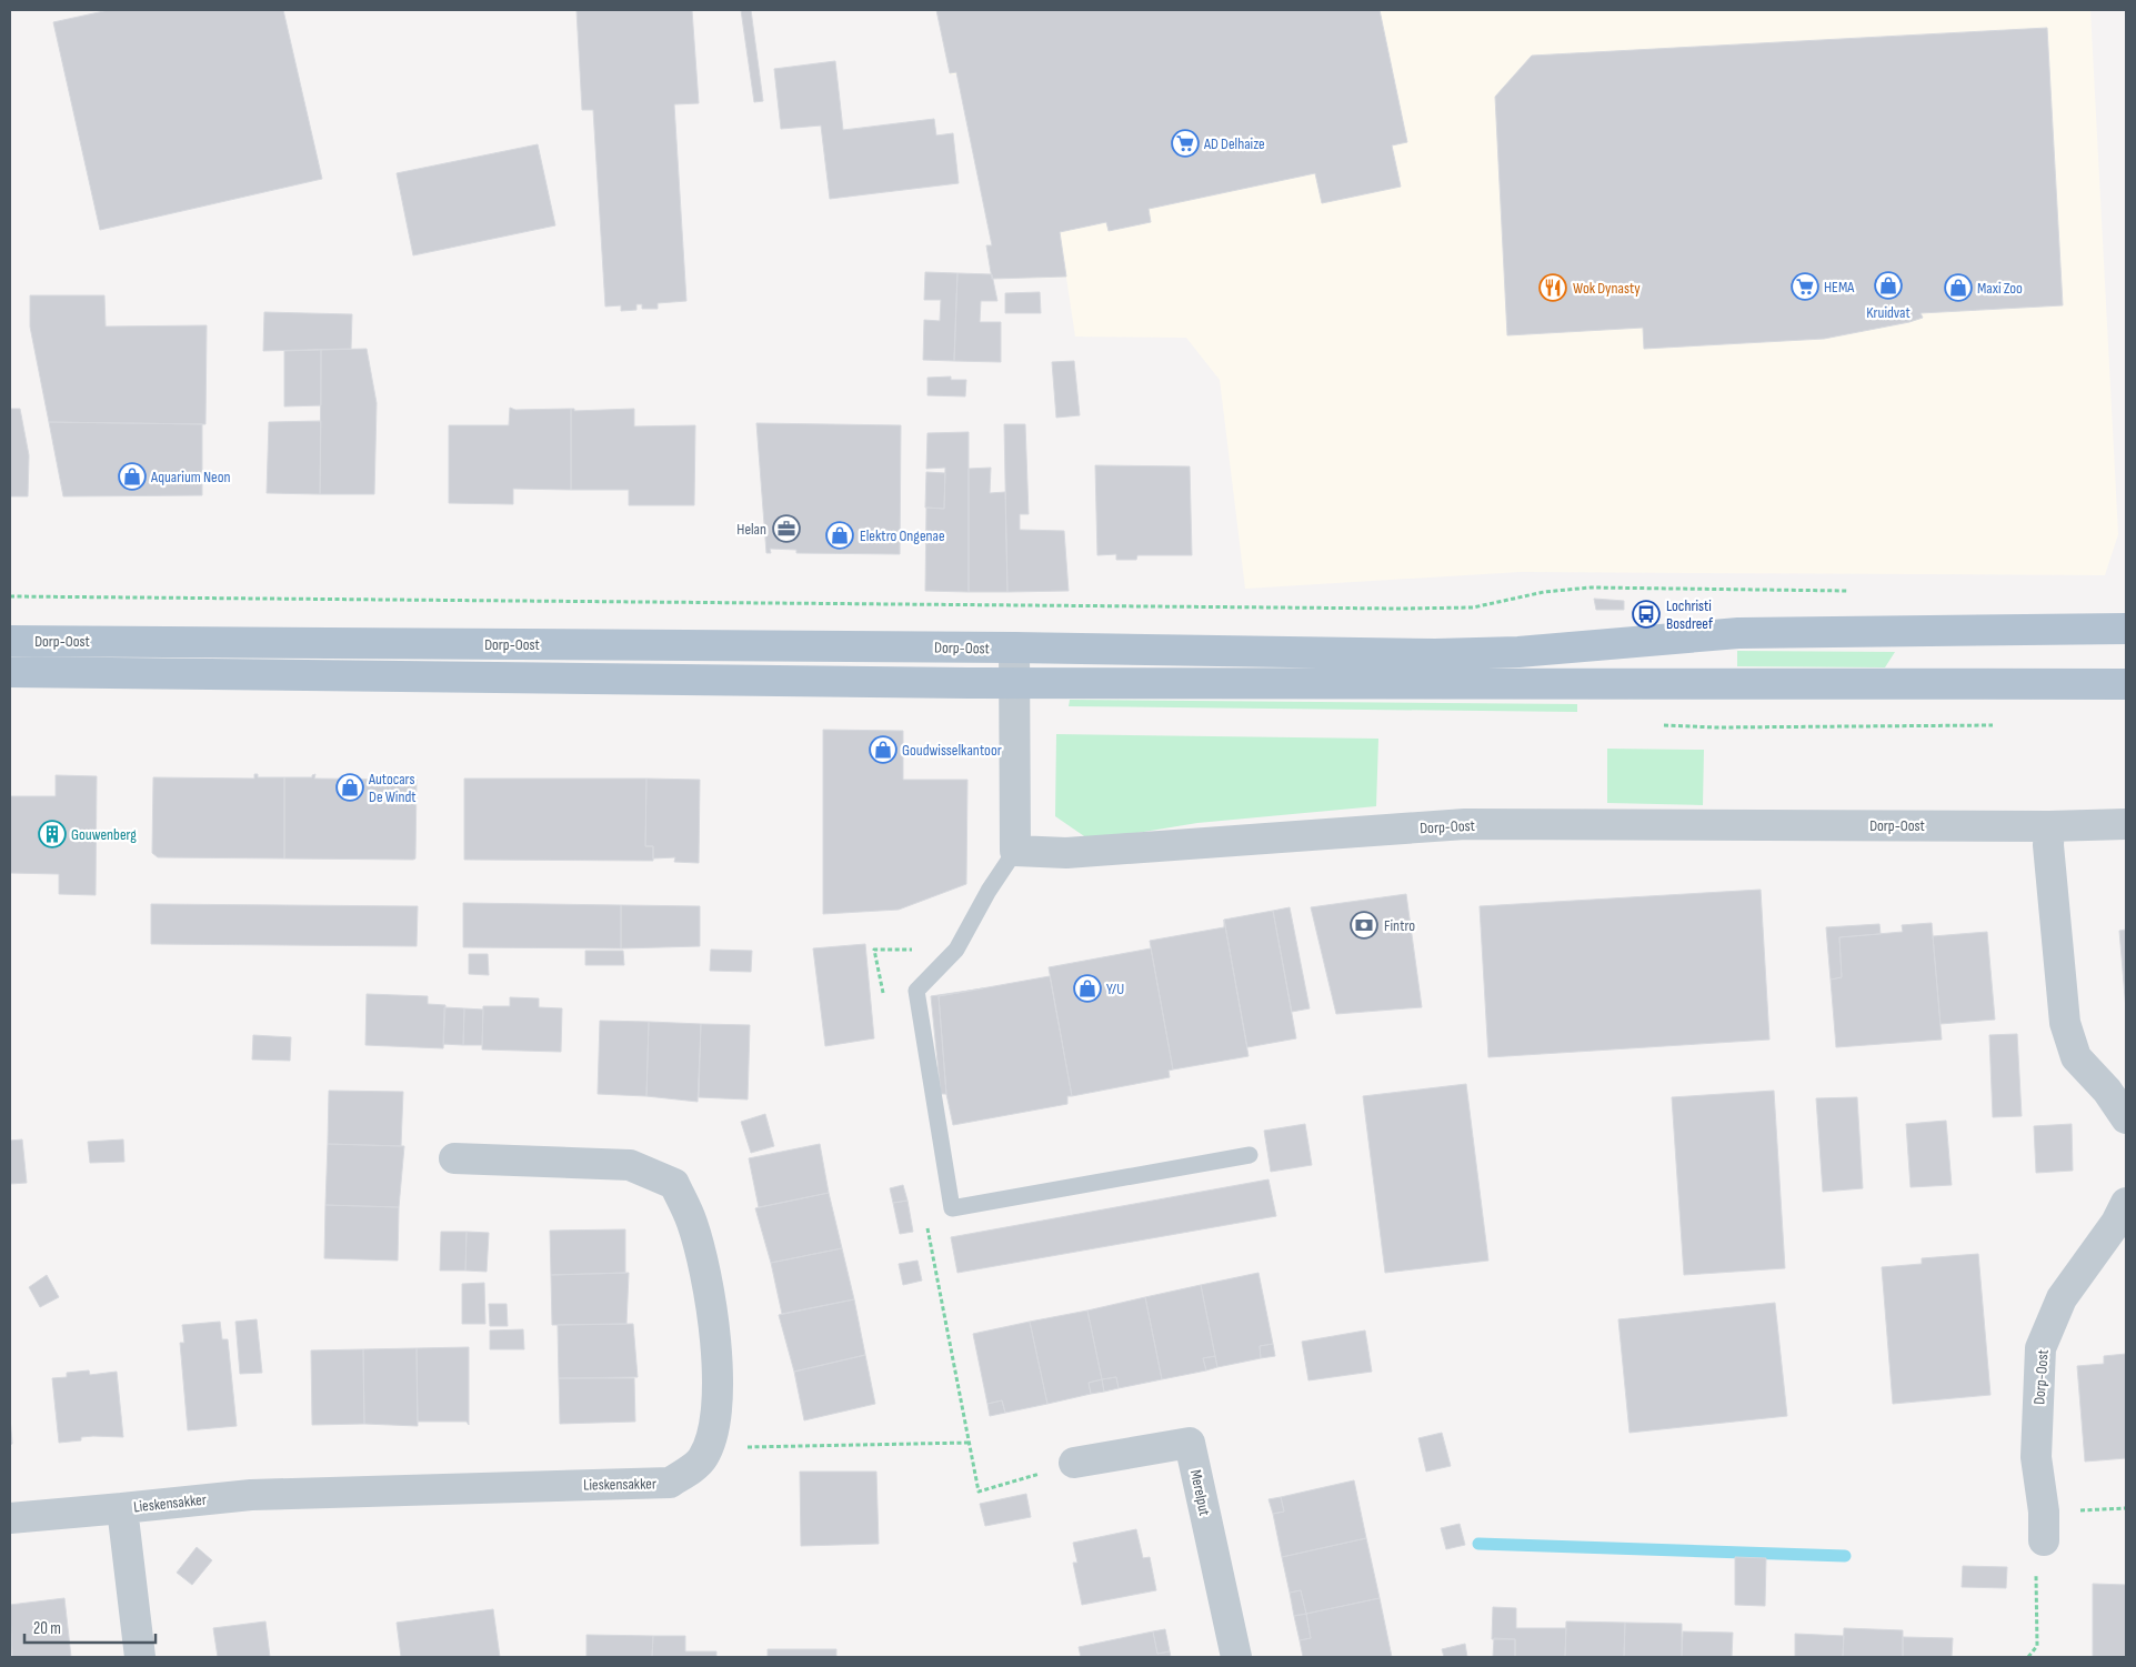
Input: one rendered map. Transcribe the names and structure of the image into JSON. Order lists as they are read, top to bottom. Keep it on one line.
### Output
{"streets":{"main road":["Dorp-Oost"],"street":["Lieskensakker","Merelput"]},"places":{"supermarket":["AD Delhaize","HEMA"],"shop":["Kruidvat","Maxi Zoo","Aquarium Neon","Elektro Ongenae","Goudwisselkantoor","Autocars De Windt","Y/U"],"restaurant":["Wok Dynasty"],"office":["Helan"],"bus stop":["Lochristi Bosdreef"],"building":["Gouwenberg"],"bank":["Fintro"]},"scale_bar":"20 m"}
